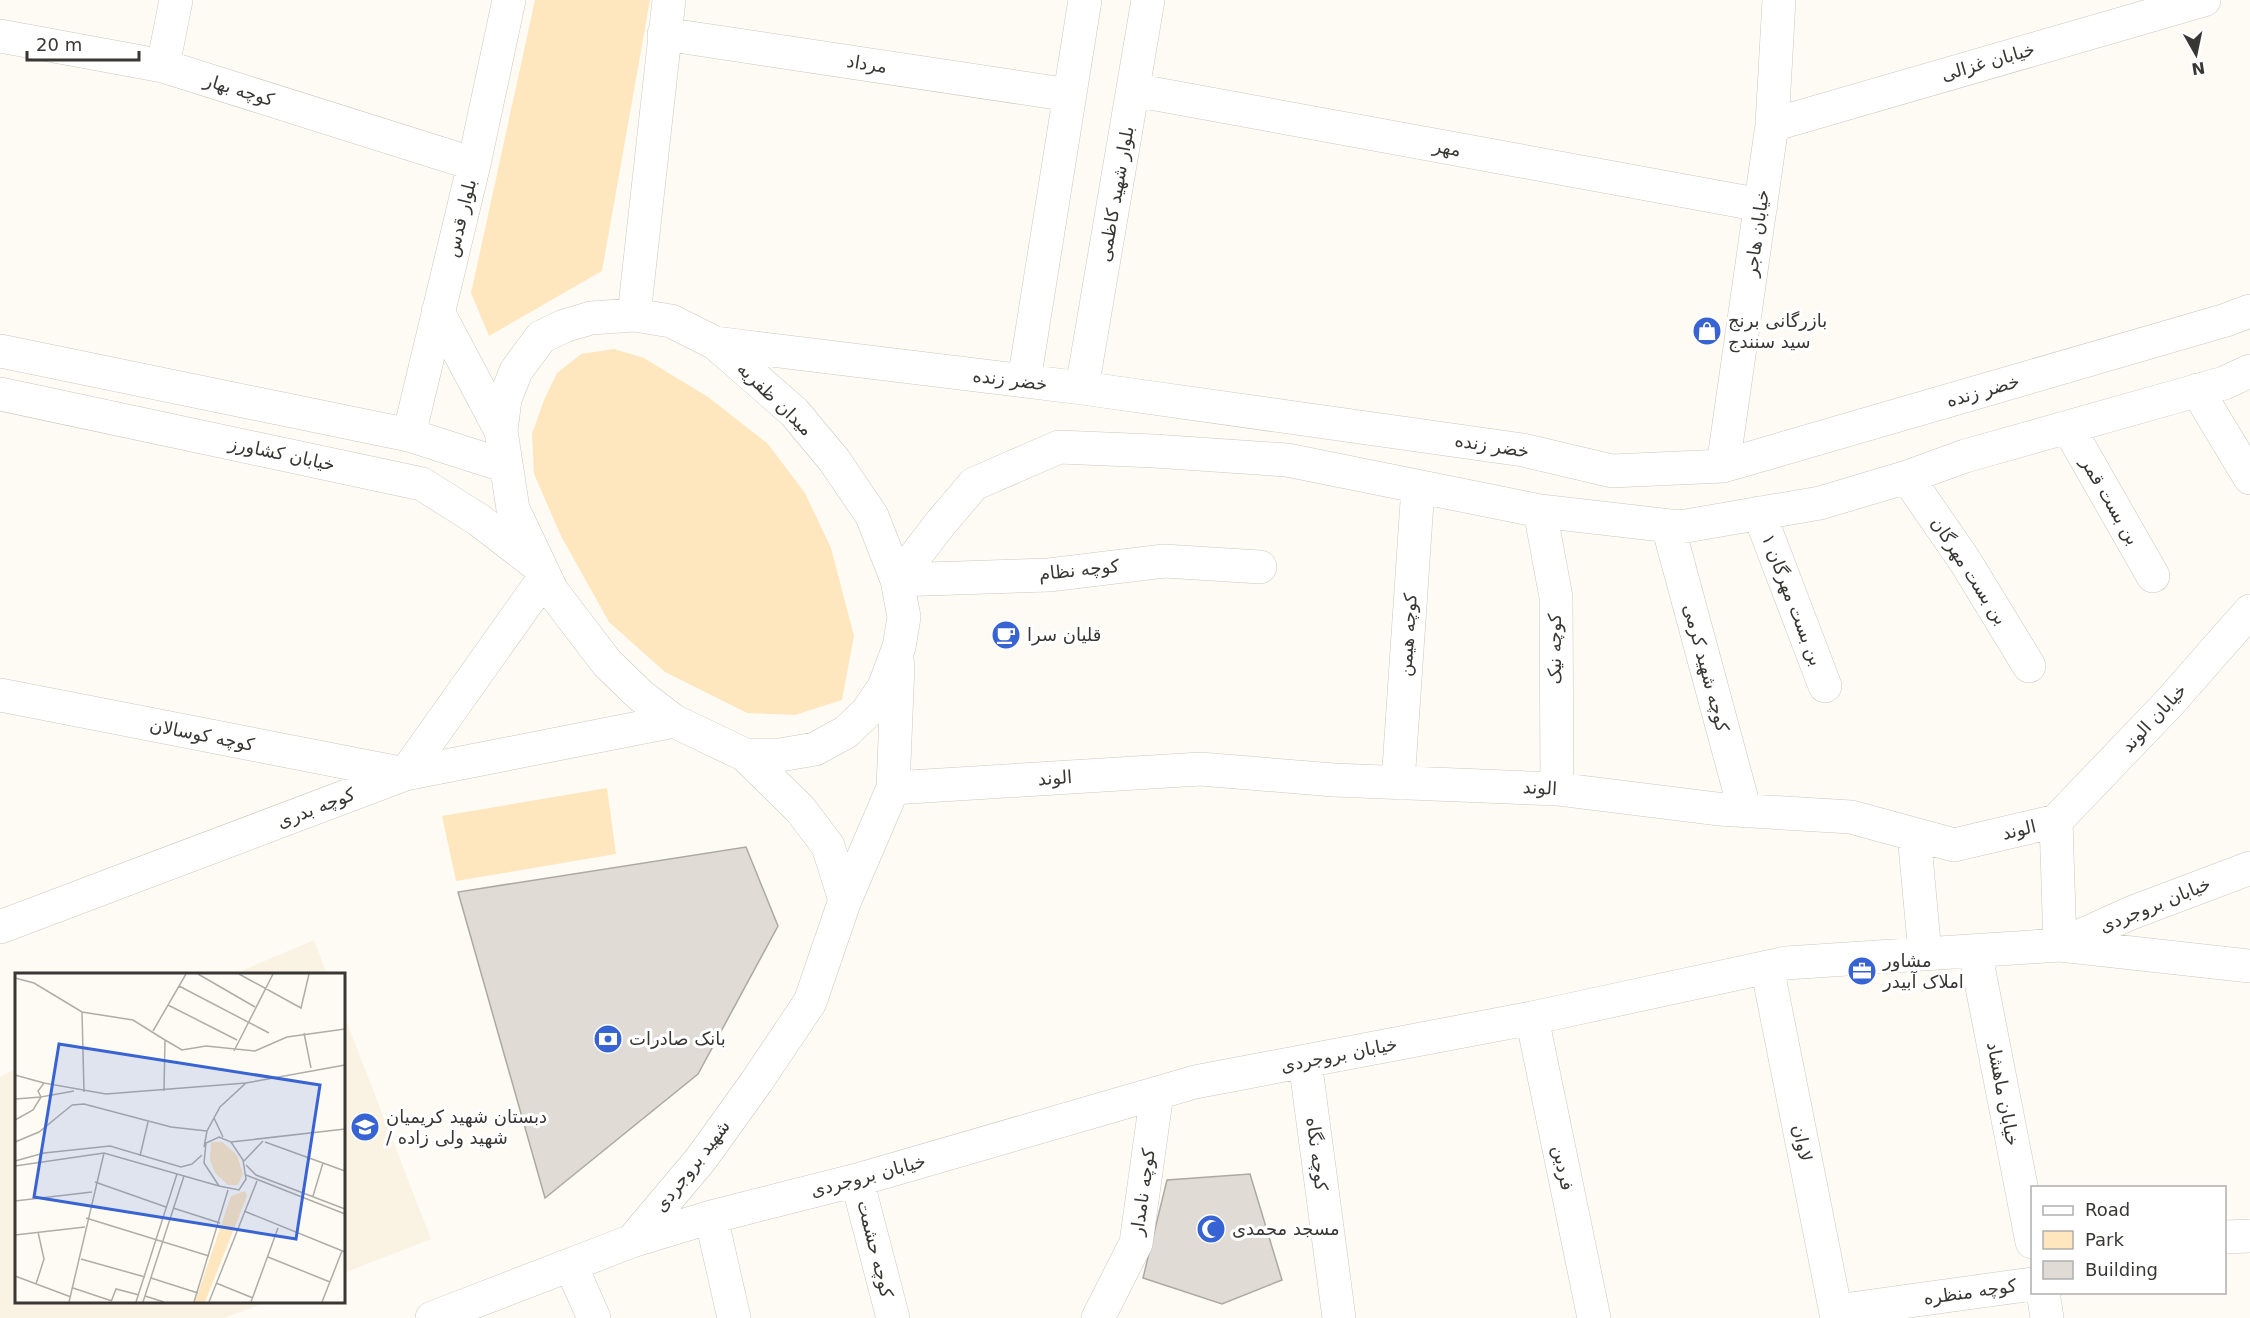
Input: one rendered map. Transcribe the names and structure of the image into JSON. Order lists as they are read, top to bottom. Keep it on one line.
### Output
{"streets":{"street":["خیابان غزالی","مرداد","کوچه بهار","مهر","بلوار شهید کاظمی","بلوار قدس","خیابان هاجر","خضر زنده","میدان ظفریه","خیابان کشاورز","بن بست قمر","کوچه نظام","بن بست مهرگان","بن بست مهرگان ۱","کوچه هیمن","کوچه نیک","کوچه شهید کرمی","خیابان الوند","کوچه کوسالان","الوند","کوچه بدری","خیابان بروجردی","خیابان ماهشاد","لاوان","کوچه نگاه","شهید بروجردی","فردین","کوچه نامدار","کوچه حشمت","کوچه منظره"]},"crossings":[["خیابان غزالی","خیابان هاجر"],["کوچه بهار","بلوار قدس"],["مهر","بلوار شهید کاظمی"],["مهر","خیابان هاجر"],["بلوار شهید کاظمی","خضر زنده"],["خیابان هاجر","خضر زنده"],["خضر زنده","میدان ظفریه"],["میدان ظفریه","خیابان کشاورز"],["میدان ظفریه","کوچه نظام"],["کوچه هیمن","الوند"],["کوچه نیک","الوند"],["کوچه شهید کرمی","الوند"],["خیابان الوند","الوند"],["کوچه کوسالان","کوچه بدری"],["الوند","خیابان بروجردی"],["الوند","شهید بروجردی"],["خیابان بروجردی","خیابان ماهشاد"],["خیابان بروجردی","لاوان"],["خیابان بروجردی","کوچه نگاه"],["خیابان بروجردی","شهید بروجردی"],["خیابان بروجردی","فردین"],["خیابان بروجردی","کوچه نامدار"],["خیابان بروجردی","کوچه حشمت"],["لاوان","کوچه منظره"]],"places":{"shop":["بازرگانی برنج سید سنندج"],"cafe":["قلیان سرا"],"office":["مشاور املاک آبیدر"],"bank":["بانک صادرات"],"school or university":["دبستان شهید کریمیان / شهید ولی زاده"],"mosque":["مسجد محمدی"]},"legend":["Road","Park","Building"],"scale_bar":"20 m","north":"bottom"}
